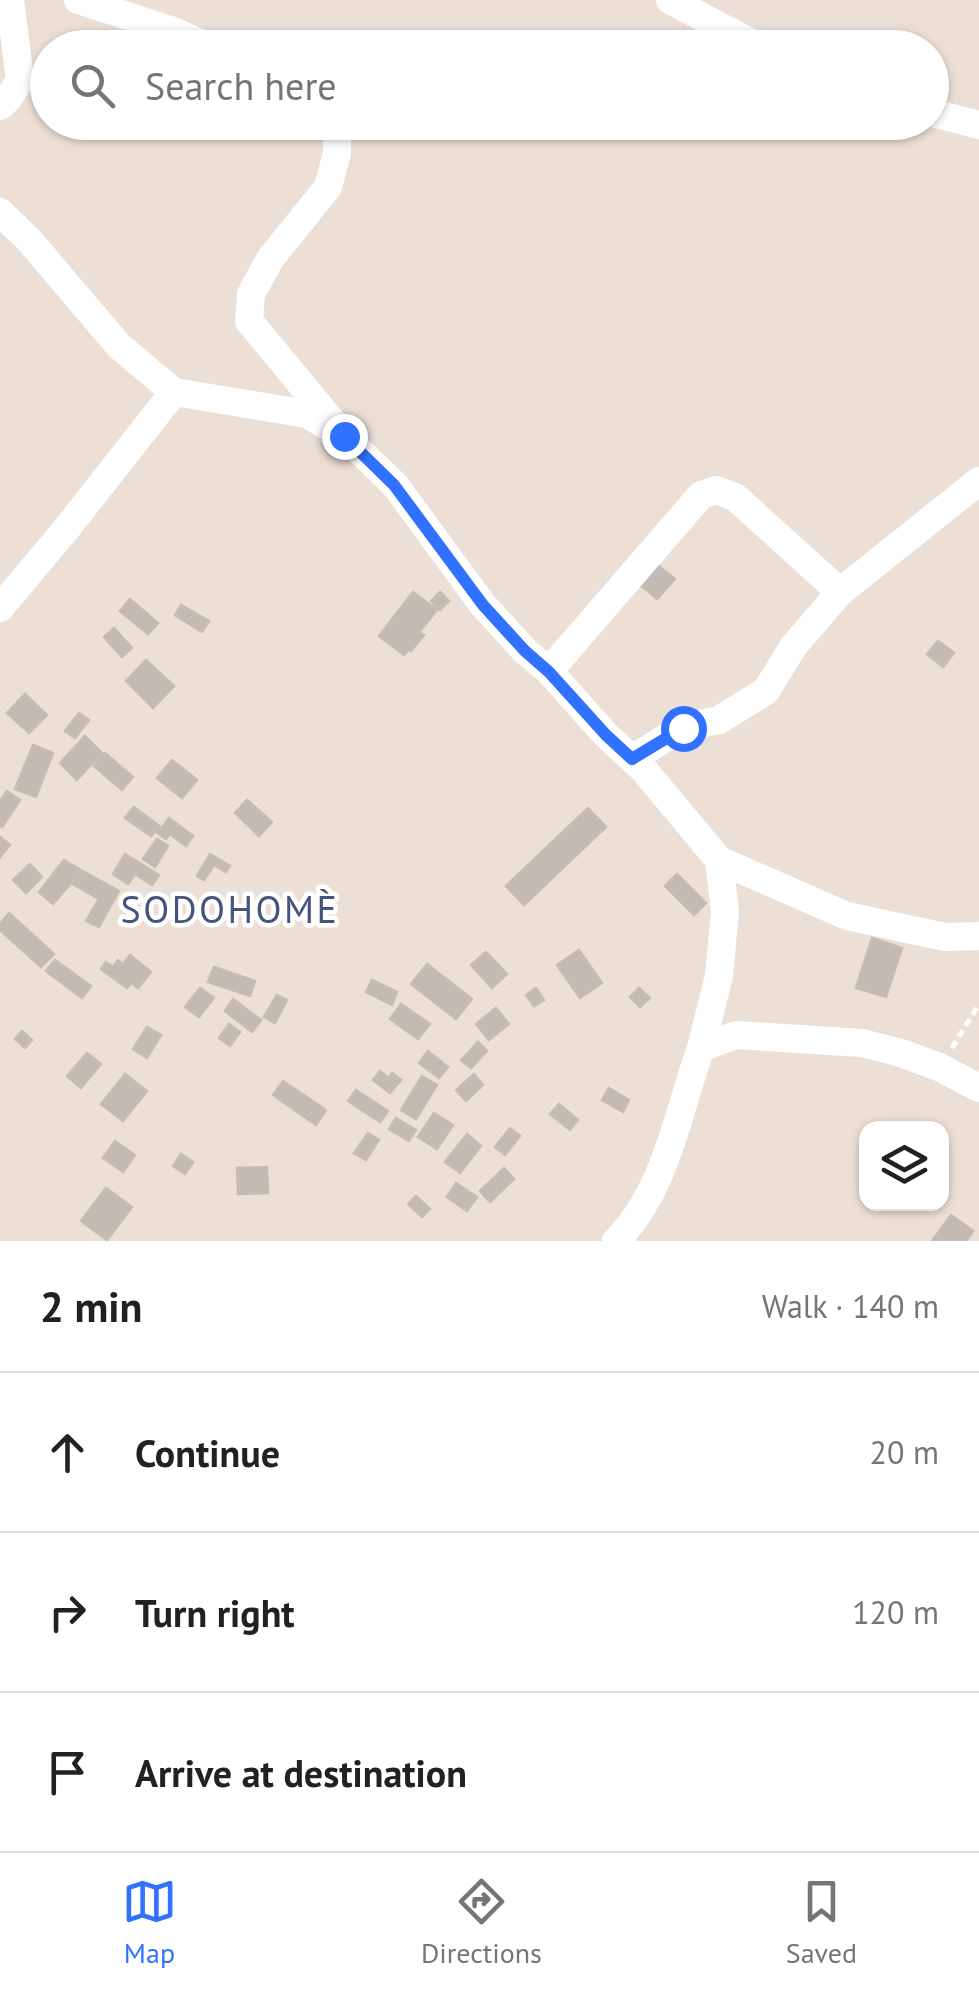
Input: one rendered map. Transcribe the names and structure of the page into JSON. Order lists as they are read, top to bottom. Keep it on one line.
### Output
{"districts":["SODOHOMÈ"],"page":{"search":"Search here","heading":["2 min","Walk · 140 m"],"list":[["Continue","20 m"],["Turn right","120 m"],"Arrive at destination"],"nav":["Map","Directions","Saved"]}}
